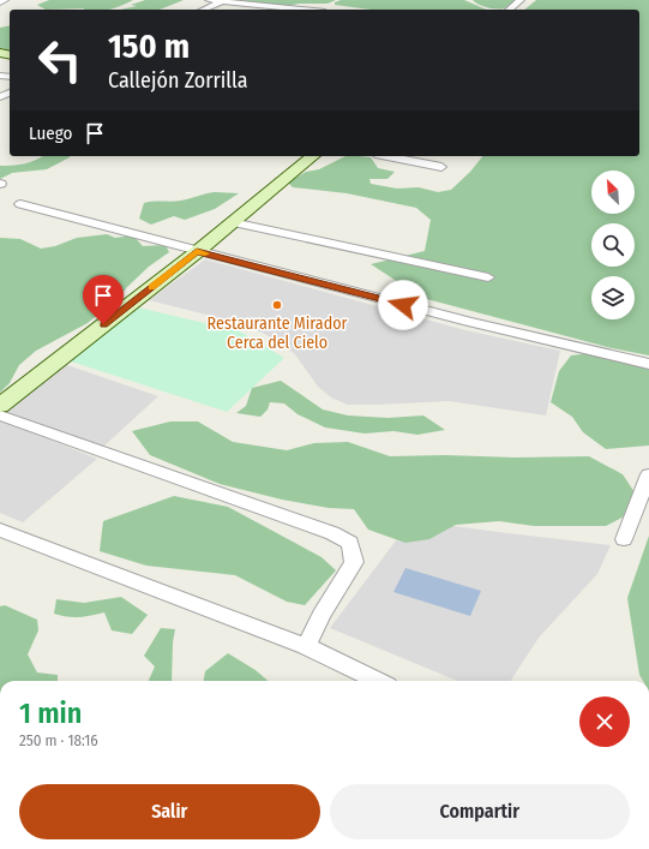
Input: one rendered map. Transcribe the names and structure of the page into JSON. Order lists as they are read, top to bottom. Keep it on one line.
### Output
{"places":["Restaurante Mirador Cerca del Cielo"],"north":"top left","page":{"turn":["150 m","Callejón Zorrilla"],"then":"Luego","heading":["1 min","250 m · 18:16"],"buttons":["Salir","Compartir"]}}
